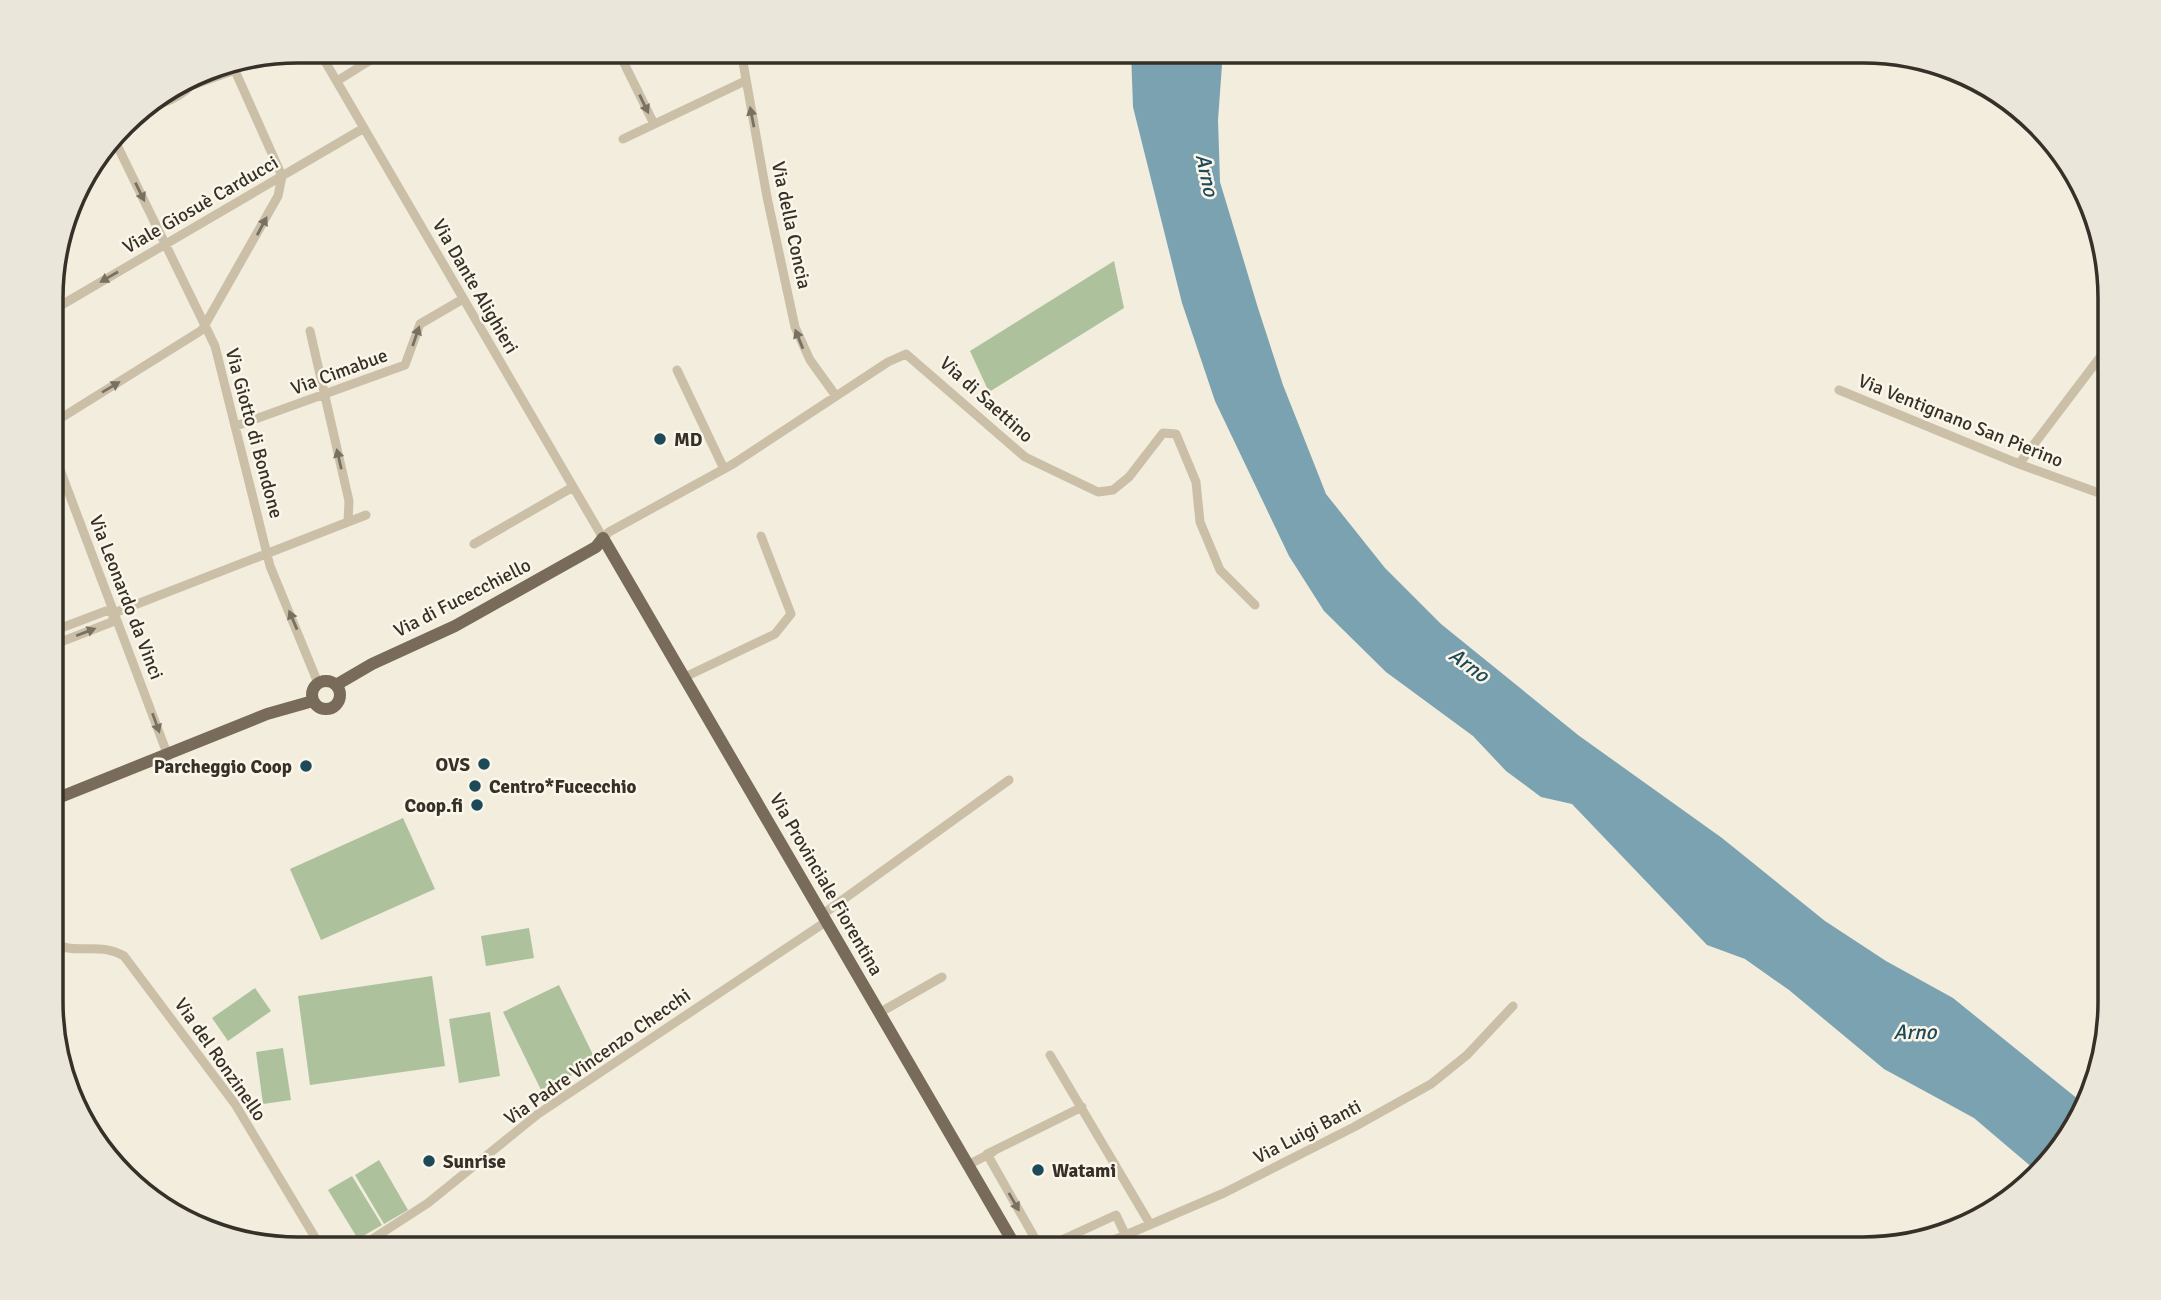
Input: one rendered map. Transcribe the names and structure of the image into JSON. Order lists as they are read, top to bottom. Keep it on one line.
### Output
{"streets":{"main road":["Via di Fucecchiello","Via Provinciale Fiorentina"],"street":["Viale Giosuè Carducci","Via della Concia","Via Dante Alighieri","Via Cimabue","Via di Saettino","Via Ventignano San Pierino","Via Giotto di Bondone","Via Leonardo da Vinci","Via Padre Vincenzo Checchi","Via del Ronzinello","Via Luigi Banti"]},"crossings":[["Viale Giosuè Carducci","Via Dante Alighieri"],["Viale Giosuè Carducci","Via Giotto di Bondone"],["Via della Concia","Via di Saettino"],["Via Dante Alighieri","Via Cimabue"],["Via Dante Alighieri","Via di Saettino"],["Via Dante Alighieri","Via di Fucecchiello"],["Via Dante Alighieri","Via Provinciale Fiorentina"],["Via Cimabue","Via Giotto di Bondone"],["Via di Saettino","Via di Fucecchiello"],["Via di Saettino","Via Provinciale Fiorentina"],["Via Giotto di Bondone","Via di Fucecchiello"],["Via di Fucecchiello","Via Provinciale Fiorentina"],["Via Provinciale Fiorentina","Via Padre Vincenzo Checchi"]],"one_way":["Via della Concia","Via Cimabue","Via Leonardo da Vinci"],"water":["Arno"],"places":["MD","OVS","Parcheggio Coop","Centro*Fucecchio","Coop.fi","Sunrise","Watami"]}
